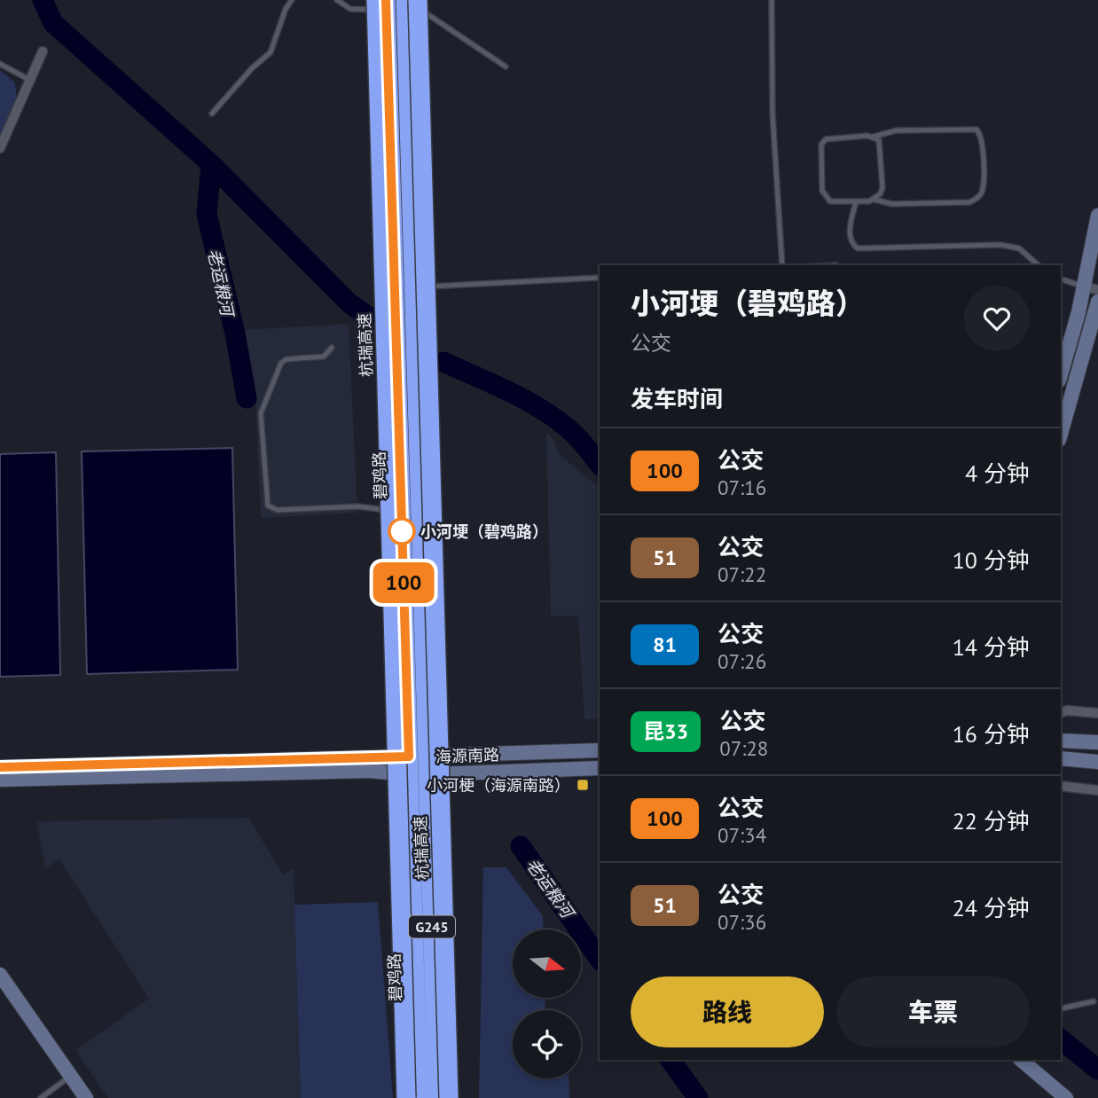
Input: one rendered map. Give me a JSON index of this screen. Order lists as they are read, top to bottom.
{
  "streets": {
    "highway": ["杭瑞高速", "碧鸡路", "G245"],
    "main road": ["海源南路"]
  },
  "crossings": [
    ["杭瑞高速", "碧鸡路"],
    ["碧鸡路", "海源南路"]
  ],
  "water": ["老运粮河"],
  "places": {
    "other": ["小河埂（碧鸡路）"],
    "transit": ["小河梗（海源南路）"]
  },
  "lines": ["bus line 100"],
  "north": "right",
  "page": {
    "on_map": "100",
    "heading": [
      ["小河埂（碧鸡路）", "公交"],
      "发车时间"
    ],
    "list": [
      {
        "mark": "100",
        "name": "公交",
        "note": "07:16",
        "value": "4 分钟"
      },
      {
        "mark": "51",
        "name": "公交",
        "note": "07:22",
        "value": "10 分钟"
      },
      {
        "mark": "81",
        "name": "公交",
        "note": "07:26",
        "value": "14 分钟"
      },
      {
        "mark": "昆33",
        "name": "公交",
        "note": "07:28",
        "value": "16 分钟"
      },
      {
        "mark": "100",
        "name": "公交",
        "note": "07:34",
        "value": "22 分钟"
      },
      {
        "mark": "51",
        "name": "公交",
        "note": "07:36",
        "value": "24 分钟"
      }
    ],
    "buttons": ["路线", "车票"]
  }
}
